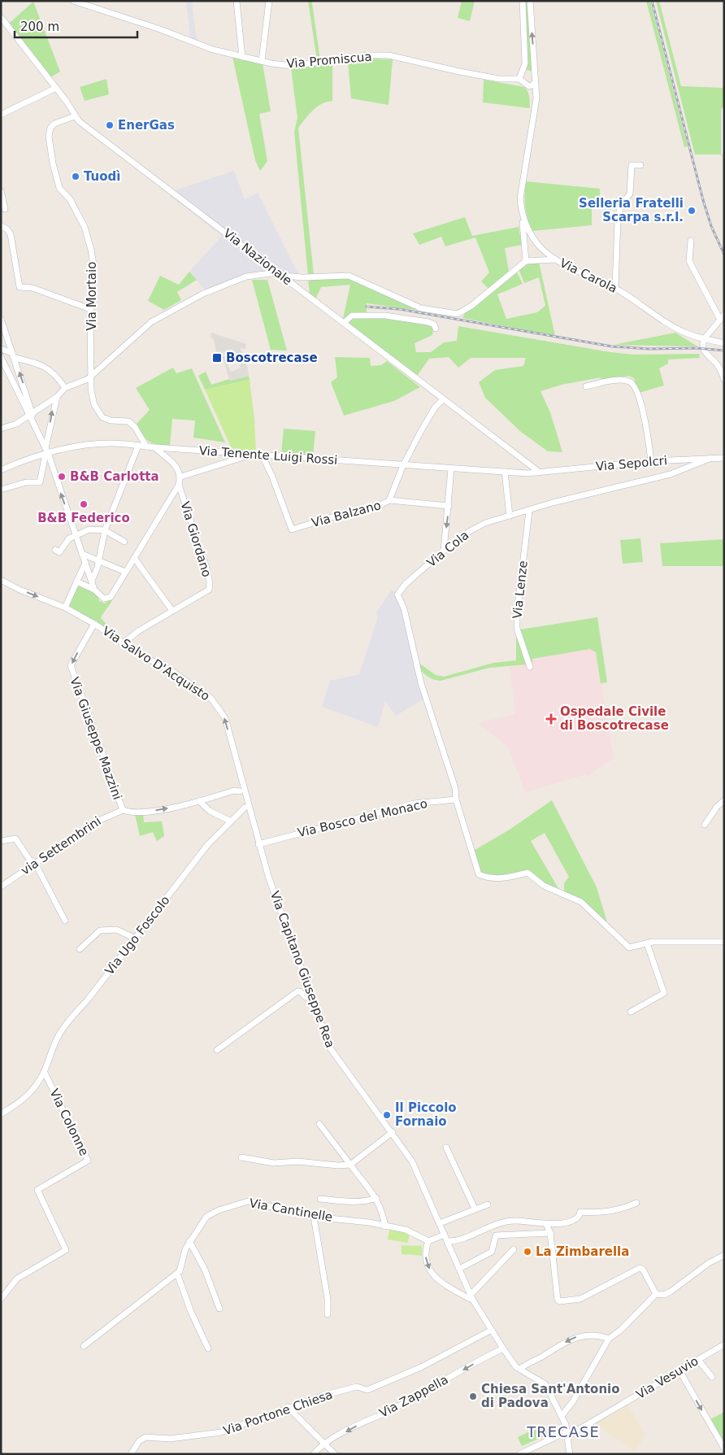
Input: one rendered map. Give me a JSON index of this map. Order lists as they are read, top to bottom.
{
  "streets": {
    "street": [
      "Via Promiscua",
      "Via Nazionale",
      "Via Carola",
      "Via Mortaio",
      "Via Tenente Luigi Rossi",
      "Via Sepolcri",
      "Via Balzano",
      "Via Giordano",
      "Via Cola",
      "Via Lenze",
      "Via Salvo D'Acquisto",
      "Via Giuseppe Mazzini",
      "Via Bosco del Monaco",
      "via Settembrini",
      "Via Ugo Foscolo",
      "Via Capitano Giuseppe Rea",
      "Via Colonne",
      "Via Cantinelle",
      "Via Vesuvio",
      "Via Zappella",
      "Via Portone Chiesa"
    ]
  },
  "crossings": [
    ["Via Nazionale", "Via Mortaio"],
    ["Via Nazionale", "Via Tenente Luigi Rossi"],
    ["Via Nazionale", "Via Sepolcri"],
    ["Via Nazionale", "Via Balzano"],
    ["Via Mortaio", "Via Tenente Luigi Rossi"],
    ["Via Tenente Luigi Rossi", "Via Sepolcri"],
    ["Via Tenente Luigi Rossi", "Via Balzano"],
    ["Via Sepolcri", "Via Cola"],
    ["Via Giordano", "Via Salvo D'Acquisto"],
    ["Via Cola", "Via Lenze"],
    ["Via Cola", "Via Bosco del Monaco"],
    ["Via Salvo D'Acquisto", "Via Giuseppe Mazzini"],
    ["Via Salvo D'Acquisto", "Via Bosco del Monaco"],
    ["Via Salvo D'Acquisto", "Via Capitano Giuseppe Rea"],
    ["Via Giuseppe Mazzini", "via Settembrini"],
    ["Via Bosco del Monaco", "Via Capitano Giuseppe Rea"],
    ["Via Ugo Foscolo", "Via Colonne"],
    ["Via Capitano Giuseppe Rea", "Via Vesuvio"],
    ["Via Capitano Giuseppe Rea", "Via Zappella"],
    ["Via Capitano Giuseppe Rea", "Via Portone Chiesa"]
  ],
  "one_way": ["Via Giuseppe Mazzini", "Via Zappella"],
  "districts": ["TRECASE"],
  "places": {
    "other": [
      "EnerGas",
      "Tuodì",
      "Selleria Fratelli Scarpa s.r.l.",
      "B&B Carlotta",
      "B&B Federico",
      "Il Piccolo Fornaio",
      "La Zimbarella",
      "Chiesa Sant'Antonio di Padova"
    ],
    "transit": ["Boscotrecase"],
    "health": ["Ospedale Civile di Boscotrecase"]
  },
  "scale_bar": "200 m"
}
